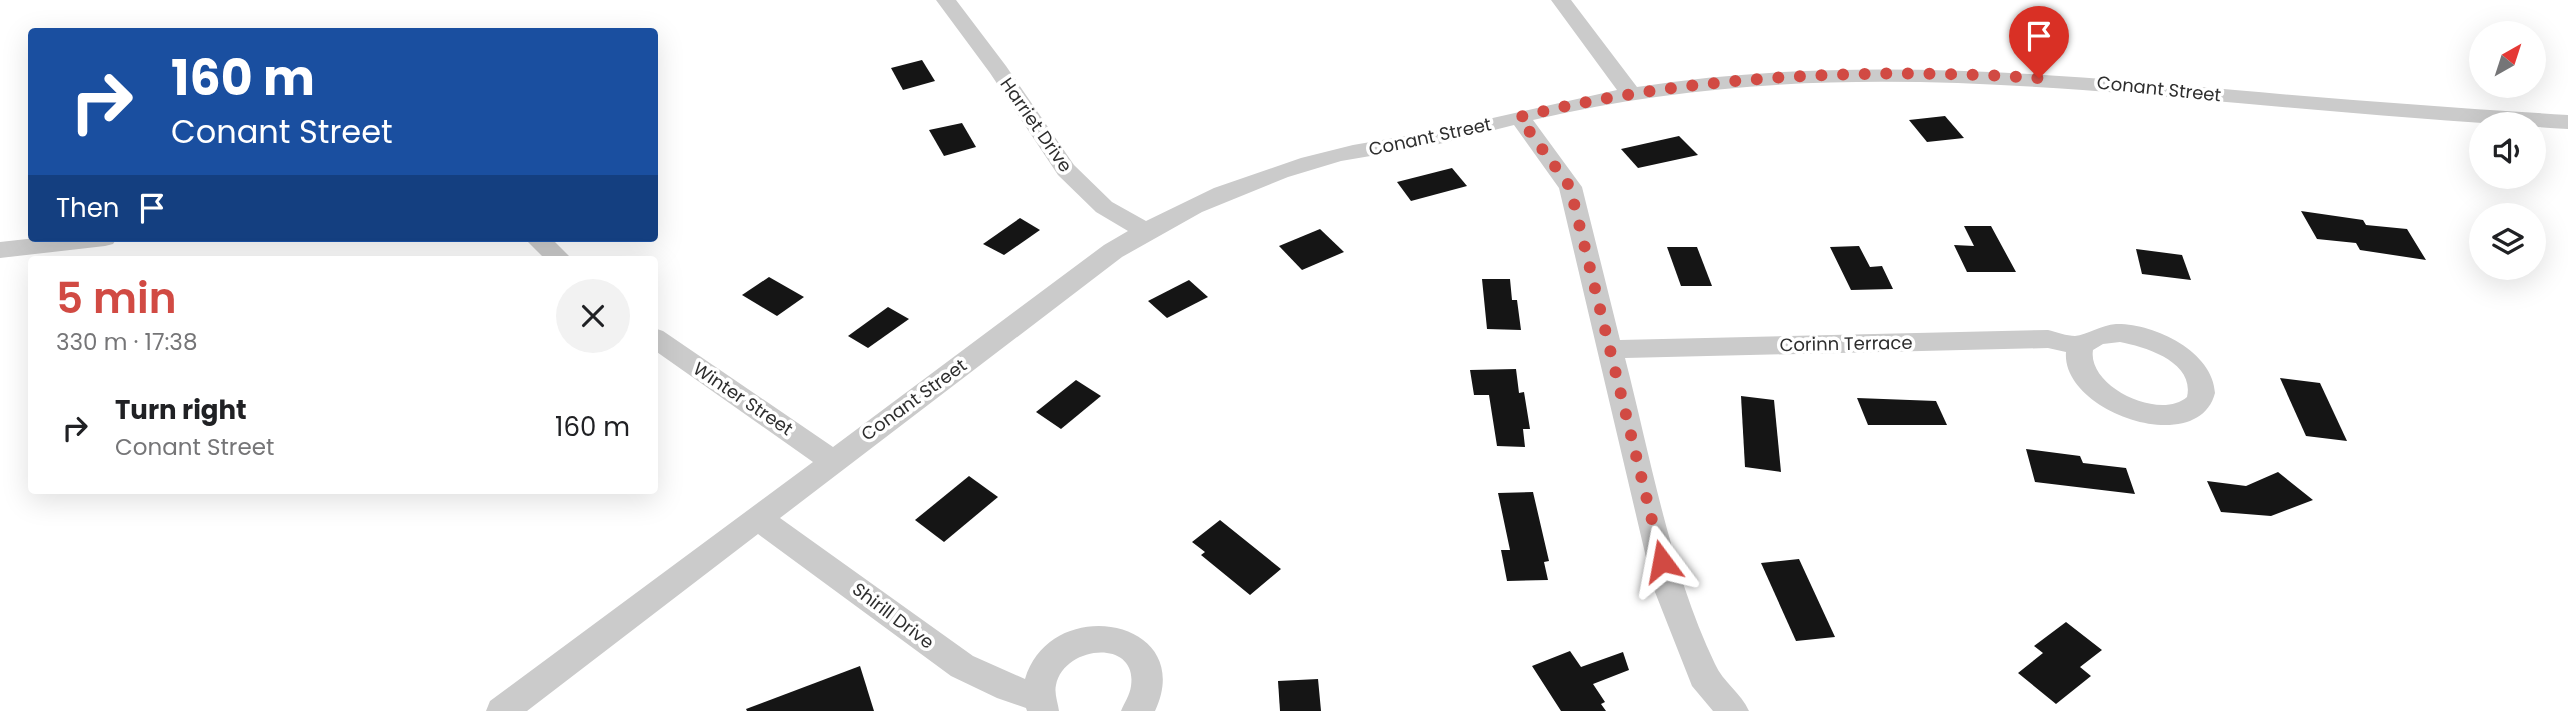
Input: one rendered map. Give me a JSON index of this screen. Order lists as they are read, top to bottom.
{
  "streets": {
    "street": [
      "Conant Street",
      "Harriet Drive",
      "Corinn Terrace",
      "Winter Street",
      "Shirill Drive"
    ]
  },
  "crossings": [
    ["Conant Street", "Harriet Drive"],
    ["Conant Street", "Winter Street"],
    ["Conant Street", "Shirill Drive"]
  ],
  "north": "top right",
  "page": {
    "turn": ["160 m", "Conant Street"],
    "then": "Then",
    "heading": ["5 min", "330 m · 17:38"],
    "list": [
      {
        "name": "Turn right",
        "note": "Conant Street",
        "value": "160 m"
      }
    ]
  }
}
